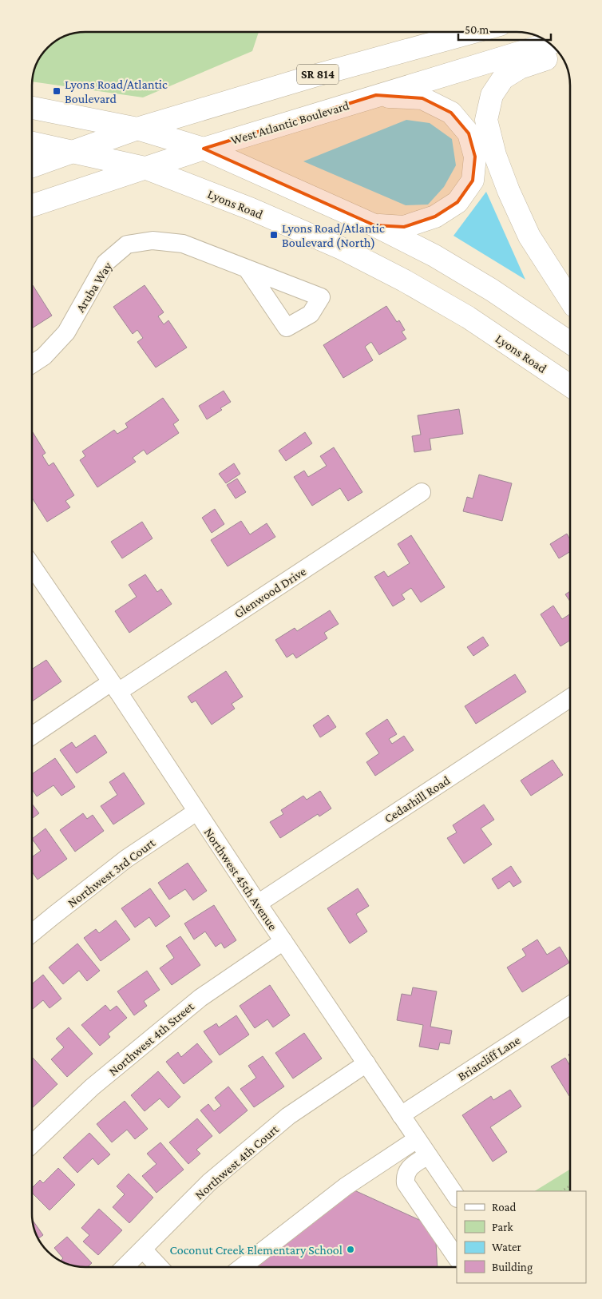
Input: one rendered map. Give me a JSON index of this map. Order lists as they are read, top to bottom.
{
  "streets": {
    "main road": ["SR 814", "West Atlantic Boulevard", "Lyons Road"],
    "street": [
      "Aruba Way",
      "Glenwood Drive",
      "Cedarhill Road",
      "Northwest 3rd Court",
      "Northwest 45th Avenue",
      "Northwest 4th Street",
      "Briarcliff Lane",
      "Northwest 4th Court"
    ]
  },
  "crossings": [
    ["SR 814", "Lyons Road"],
    ["West Atlantic Boulevard", "Lyons Road"],
    ["Glenwood Drive", "Northwest 45th Avenue"],
    ["Cedarhill Road", "Northwest 45th Avenue"],
    ["Northwest 3rd Court", "Northwest 45th Avenue"],
    ["Northwest 45th Avenue", "Northwest 4th Street"],
    ["Northwest 45th Avenue", "Briarcliff Lane"],
    ["Northwest 45th Avenue", "Northwest 4th Court"]
  ],
  "places": {
    "transit": ["Lyons Road/Atlantic Boulevard", "Lyons Road/Atlantic Boulevard (North)"],
    "other": ["Coconut Creek Elementary School"]
  },
  "legend": [
    "Road",
    "Park",
    "Water",
    "Building"
  ],
  "scale_bar": "50 m"
}
